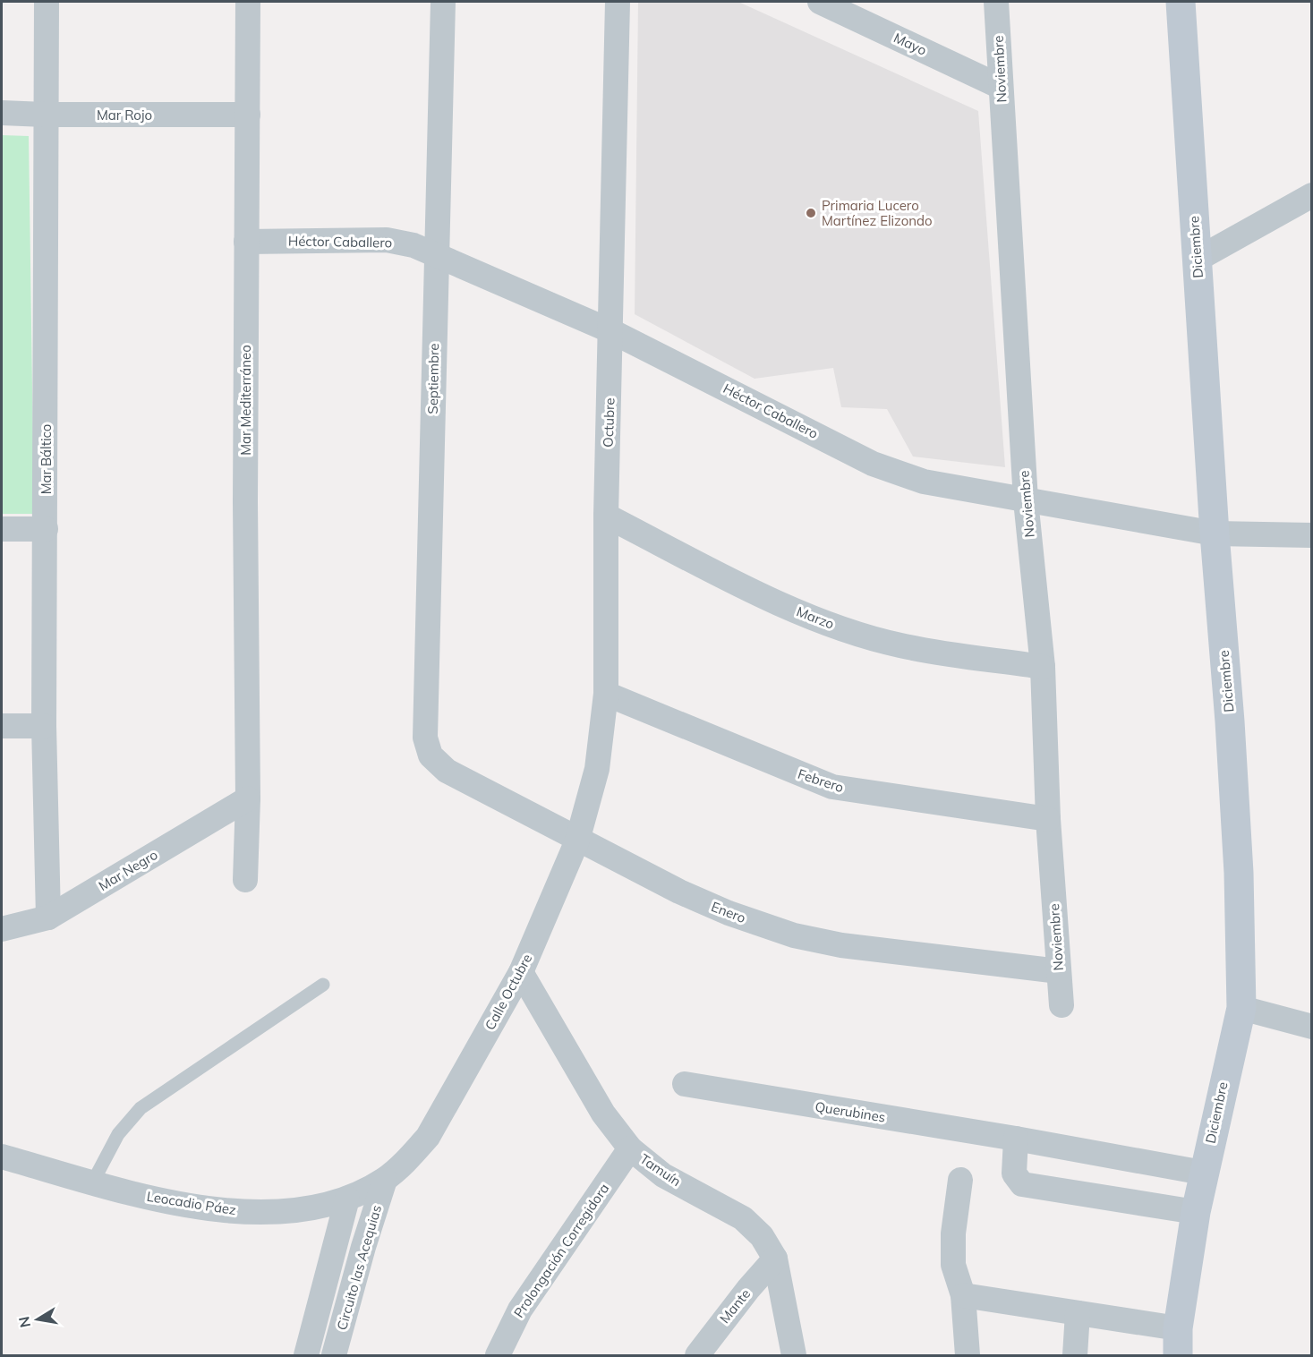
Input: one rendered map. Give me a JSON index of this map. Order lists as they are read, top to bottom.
{
  "streets": {
    "street": [
      "Mayo",
      "Noviembre",
      "Mar Rojo",
      "Héctor Caballero",
      "Diciembre",
      "Septiembre",
      "Mar Mediterráneo",
      "Octubre",
      "Mar Báltico",
      "Marzo",
      "Febrero",
      "Mar Negro",
      "Enero",
      "Calle Octubre",
      "Querubines",
      "Tamuín",
      "Leocadio Páez",
      "Prolongación Corregidora",
      "Circuito las Acequias",
      "Mante"
    ]
  },
  "crossings": [
    ["Mayo", "Noviembre"],
    ["Noviembre", "Héctor Caballero"],
    ["Noviembre", "Marzo"],
    ["Noviembre", "Febrero"],
    ["Noviembre", "Enero"],
    ["Mar Rojo", "Mar Mediterráneo"],
    ["Mar Rojo", "Mar Báltico"],
    ["Héctor Caballero", "Diciembre"],
    ["Héctor Caballero", "Septiembre"],
    ["Héctor Caballero", "Mar Mediterráneo"],
    ["Héctor Caballero", "Octubre"],
    ["Diciembre", "Querubines"],
    ["Septiembre", "Enero"],
    ["Mar Mediterráneo", "Mar Negro"],
    ["Octubre", "Marzo"],
    ["Octubre", "Febrero"],
    ["Octubre", "Enero"],
    ["Octubre", "Calle Octubre"],
    ["Mar Báltico", "Mar Negro"],
    ["Enero", "Calle Octubre"],
    ["Calle Octubre", "Tamuín"],
    ["Calle Octubre", "Leocadio Páez"],
    ["Tamuín", "Prolongación Corregidora"],
    ["Tamuín", "Mante"],
    ["Leocadio Páez", "Circuito las Acequias"]
  ],
  "places": ["Primaria Lucero Martínez Elizondo"],
  "north": "left"
}
